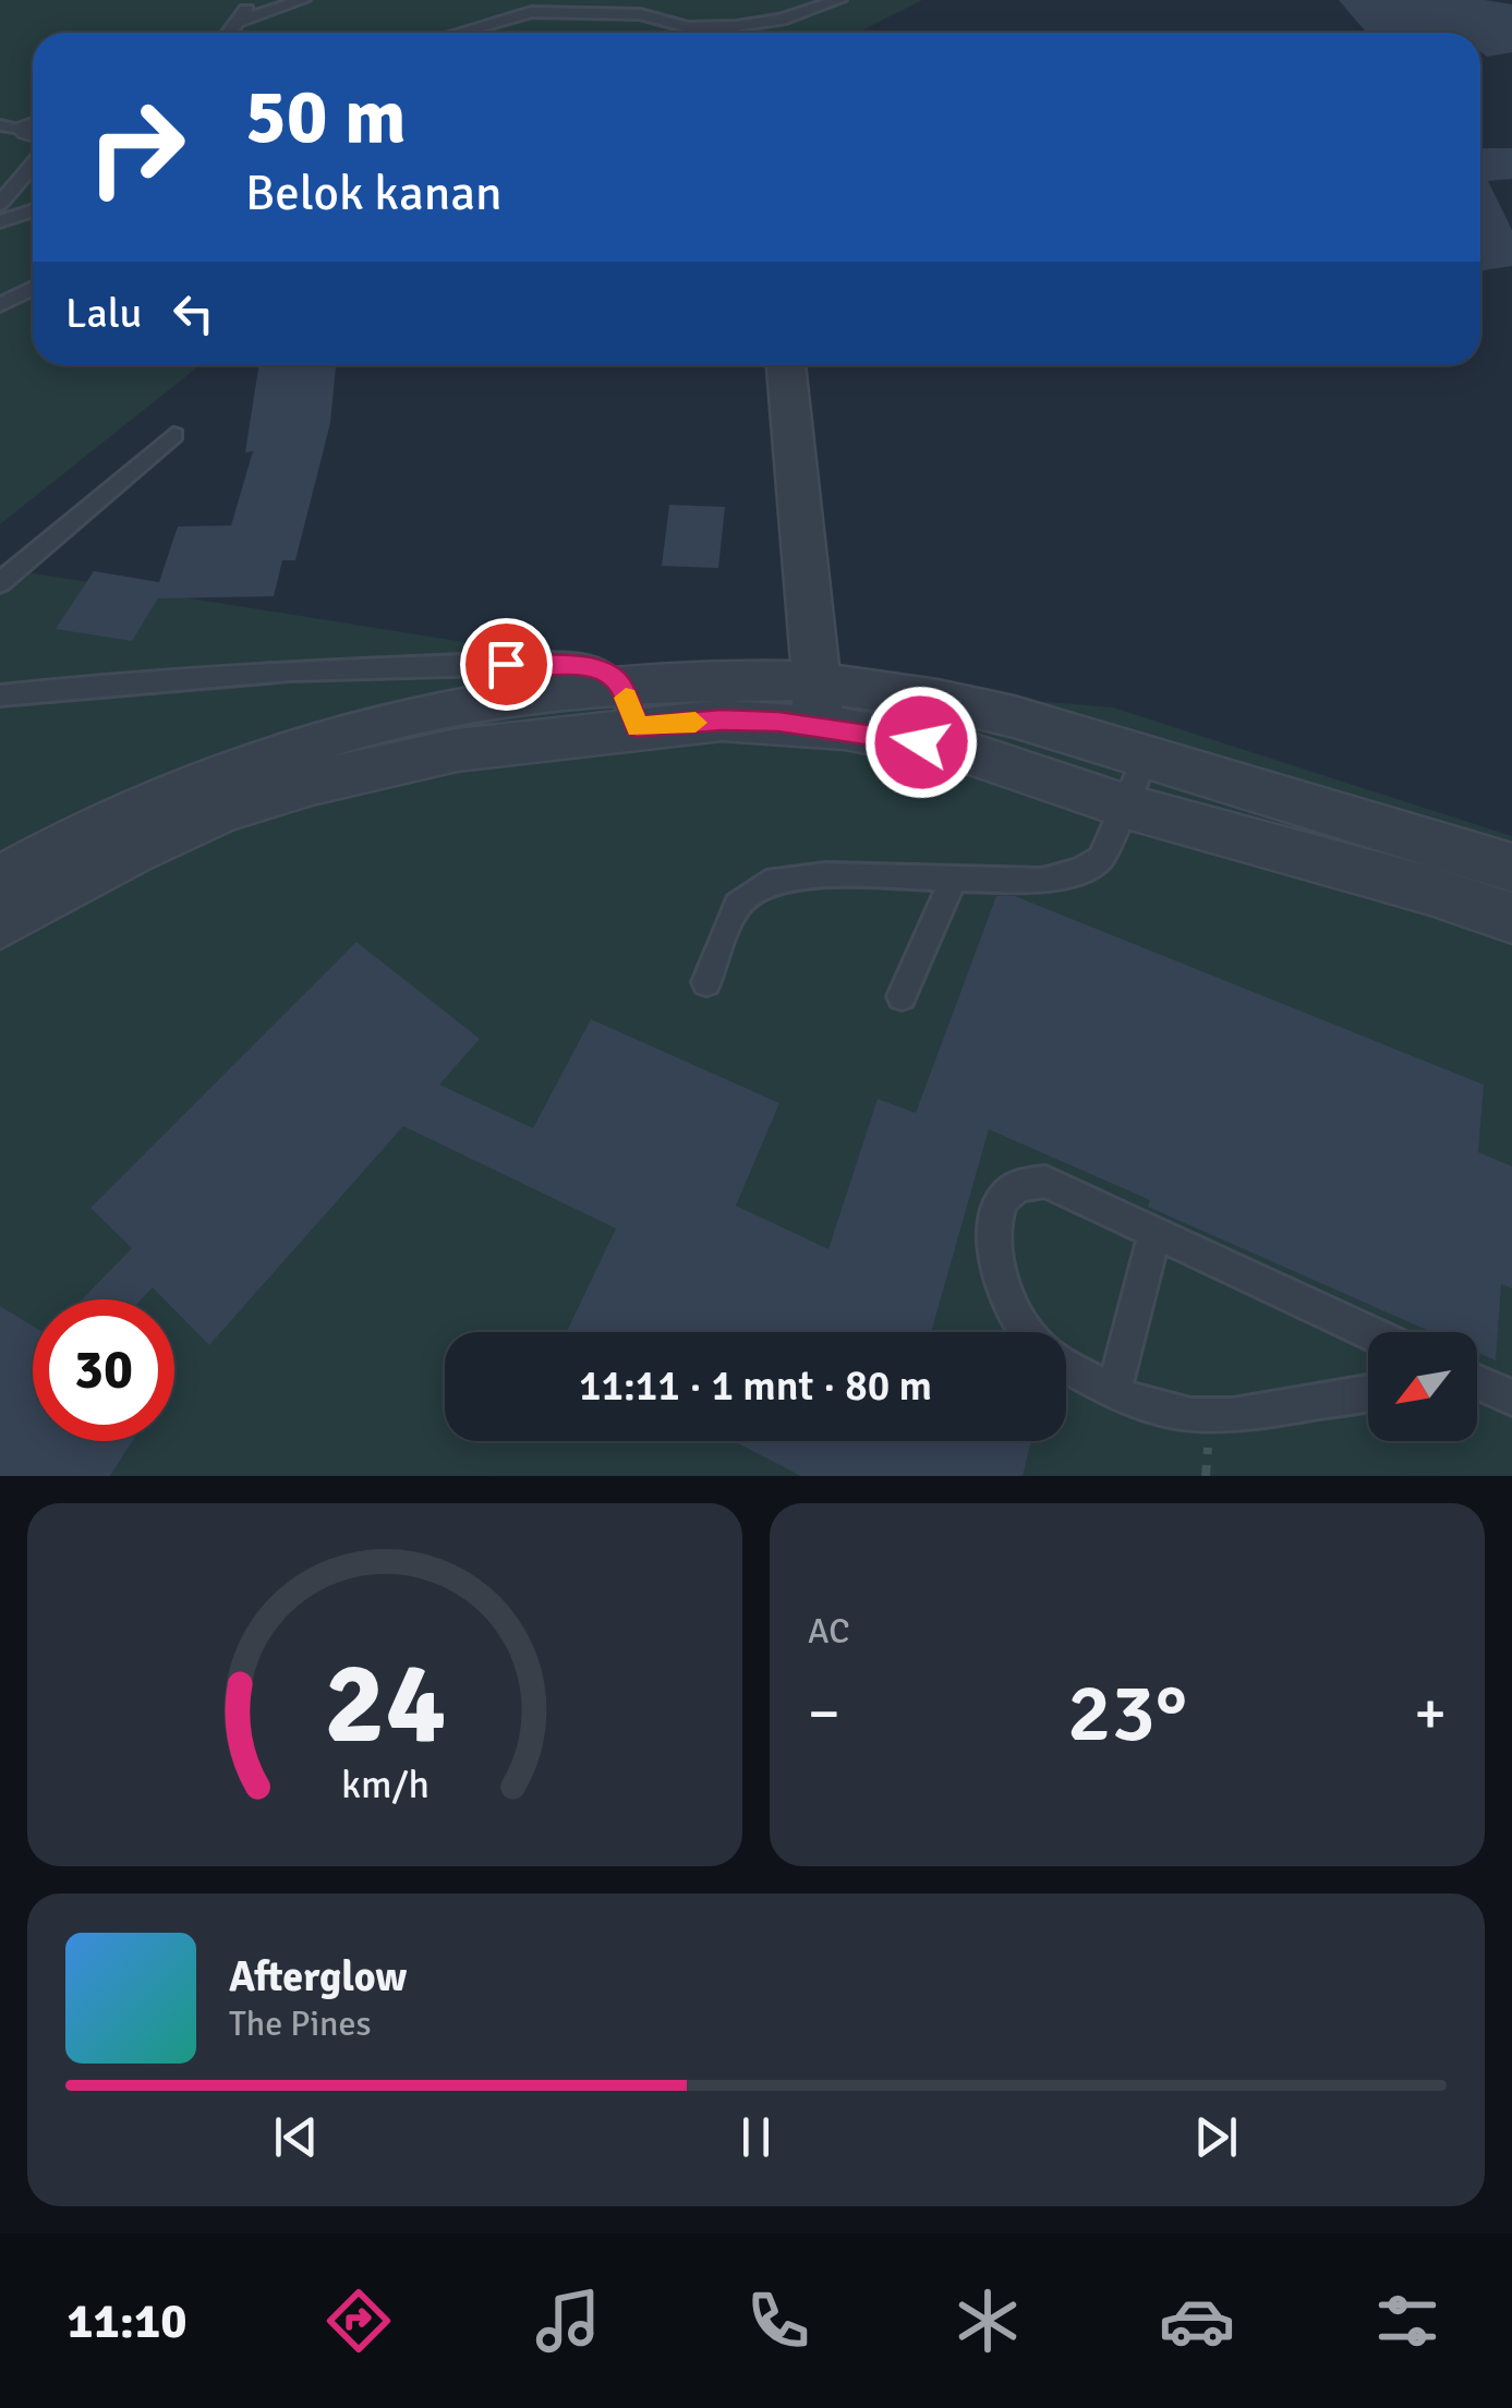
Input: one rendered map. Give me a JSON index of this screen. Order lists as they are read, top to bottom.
{
  "north": "bottom left",
  "page": {
    "turn": ["50 m", "Belok kanan"],
    "then": "Lalu",
    "limit": "30",
    "trip": "11:11 · 1 mnt · 80 m",
    "tile": "AC",
    "heat": ["−", "23°", "+"],
    "song": ["Afterglow", "The Pines"],
    "tabs": "11:10",
    "gauge": ["24", "km/h"]
  }
}
